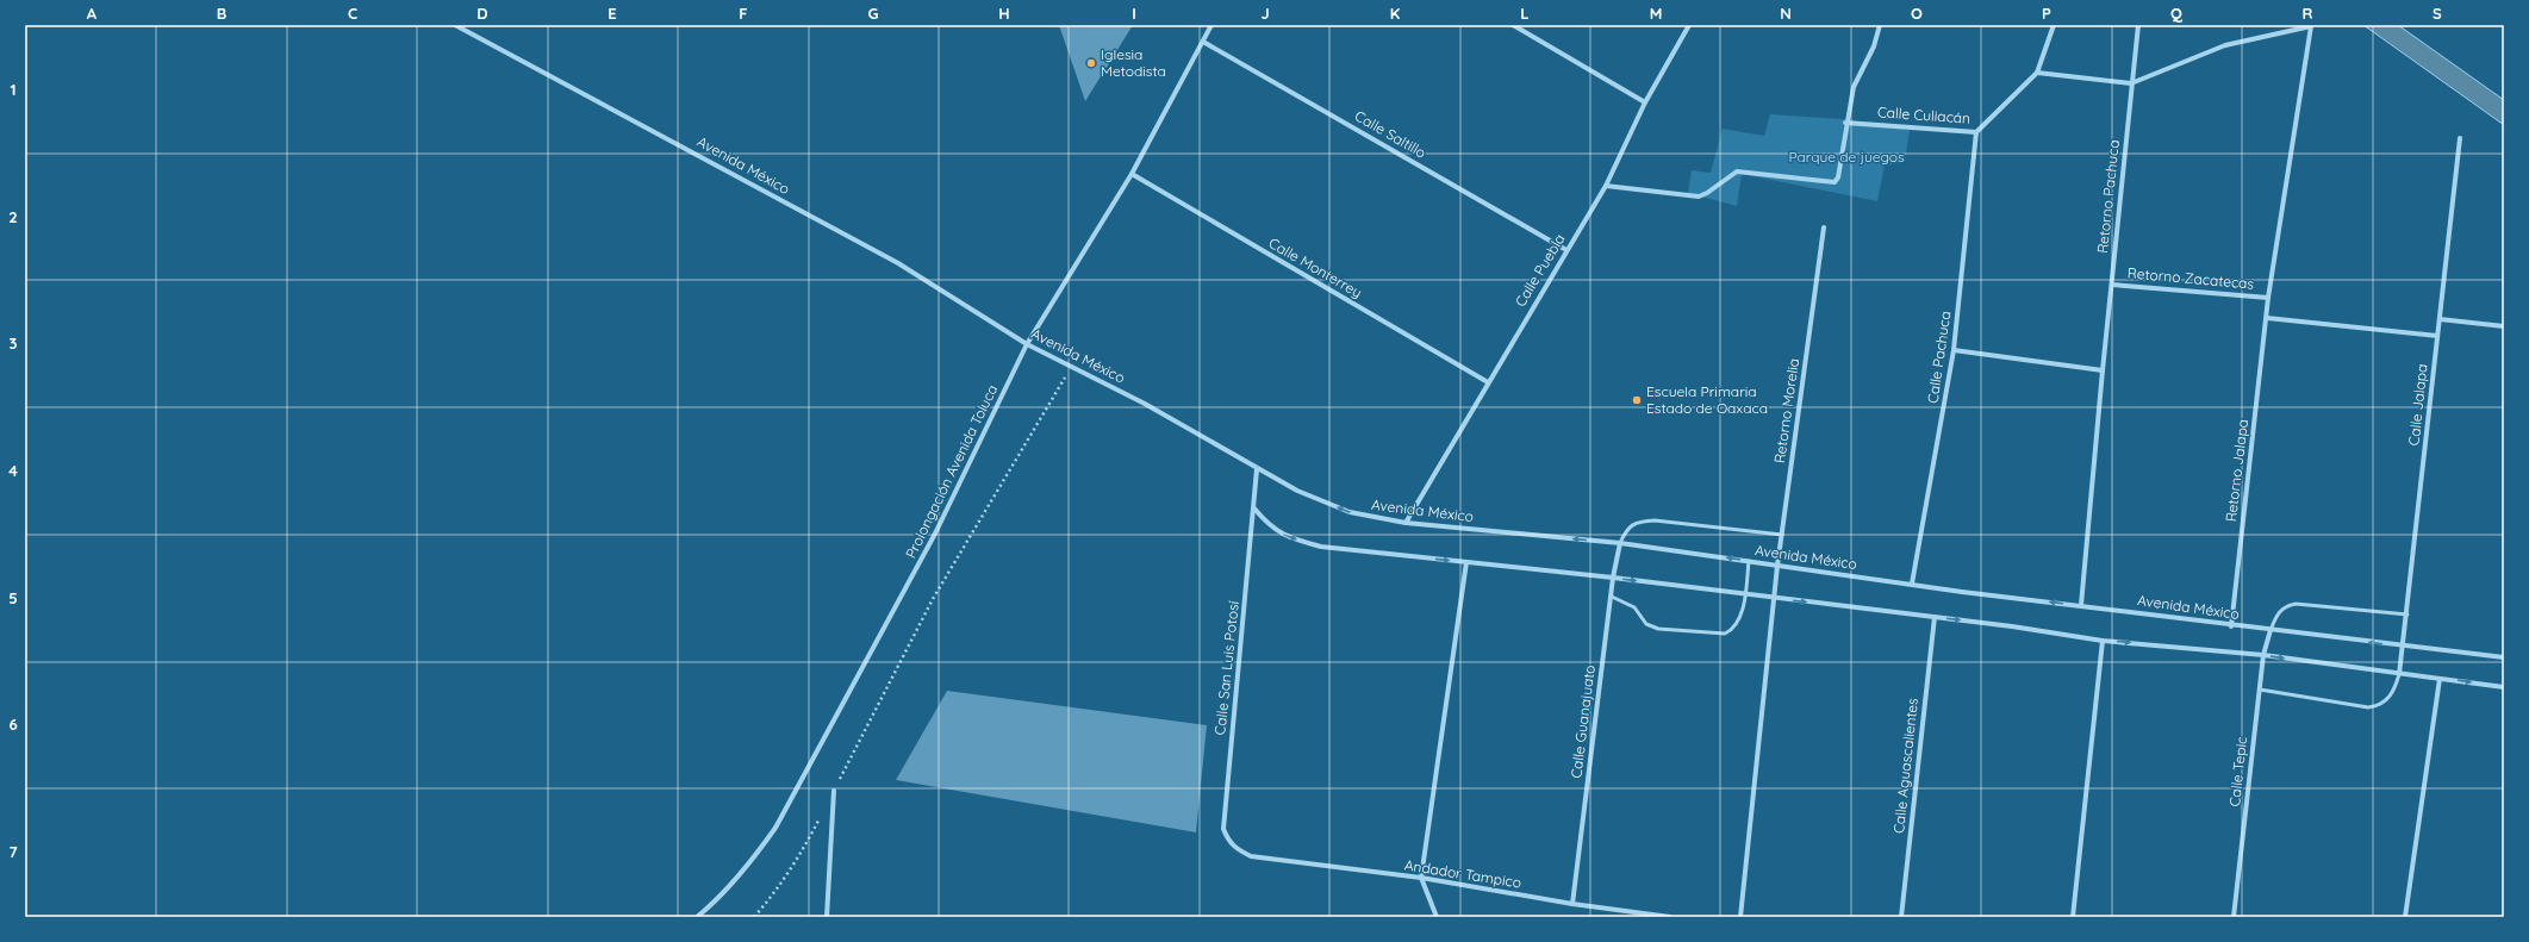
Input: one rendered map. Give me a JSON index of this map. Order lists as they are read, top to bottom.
{
  "streets": {
    "street": [
      "Calle Culiacán",
      "Calle Saltillo",
      "Avenida México",
      "Retorno Pachuca",
      "Calle Monterrey",
      "Calle Puebla",
      "Retorno Zacatecas",
      "Calle Pachuca",
      "Calle Jalapa",
      "Retorno Morelia",
      "Retorno Jalapa",
      "Prolongación Avenida Toluca",
      "Calle San Luis Potosí",
      "Calle Guanajuato",
      "Calle Aguascalientes",
      "Calle Tepic",
      "Andador Tampico"
    ]
  },
  "crossings": [
    ["Calle Culiacán", "Calle Pachuca"],
    ["Calle Saltillo", "Calle Puebla"],
    ["Calle Saltillo", "Prolongación Avenida Toluca"],
    ["Avenida México", "Retorno Pachuca"],
    ["Avenida México", "Calle Puebla"],
    ["Avenida México", "Calle Pachuca"],
    ["Avenida México", "Calle Jalapa"],
    ["Avenida México", "Retorno Morelia"],
    ["Avenida México", "Retorno Jalapa"],
    ["Avenida México", "Prolongación Avenida Toluca"],
    ["Avenida México", "Calle San Luis Potosí"],
    ["Avenida México", "Calle Guanajuato"],
    ["Avenida México", "Calle Tepic"],
    ["Retorno Pachuca", "Retorno Zacatecas"],
    ["Retorno Pachuca", "Retorno Jalapa"],
    ["Calle Monterrey", "Calle Puebla"],
    ["Calle Monterrey", "Prolongación Avenida Toluca"],
    ["Retorno Zacatecas", "Retorno Jalapa"],
    ["Calle San Luis Potosí", "Andador Tampico"],
    ["Calle Guanajuato", "Andador Tampico"]
  ],
  "parks": ["Parque de juegos"],
  "places": ["Iglesia Metodista", "Escuela Primaria Estado de Oaxaca"],
  "grid": {
    "columns": [
      "A",
      "B",
      "C",
      "D",
      "E",
      "F",
      "G",
      "H",
      "I",
      "J",
      "K",
      "L",
      "M",
      "N",
      "O",
      "P",
      "Q",
      "R",
      "S"
    ],
    "rows": [
      "1",
      "2",
      "3",
      "4",
      "5",
      "6",
      "7"
    ]
  }
}
